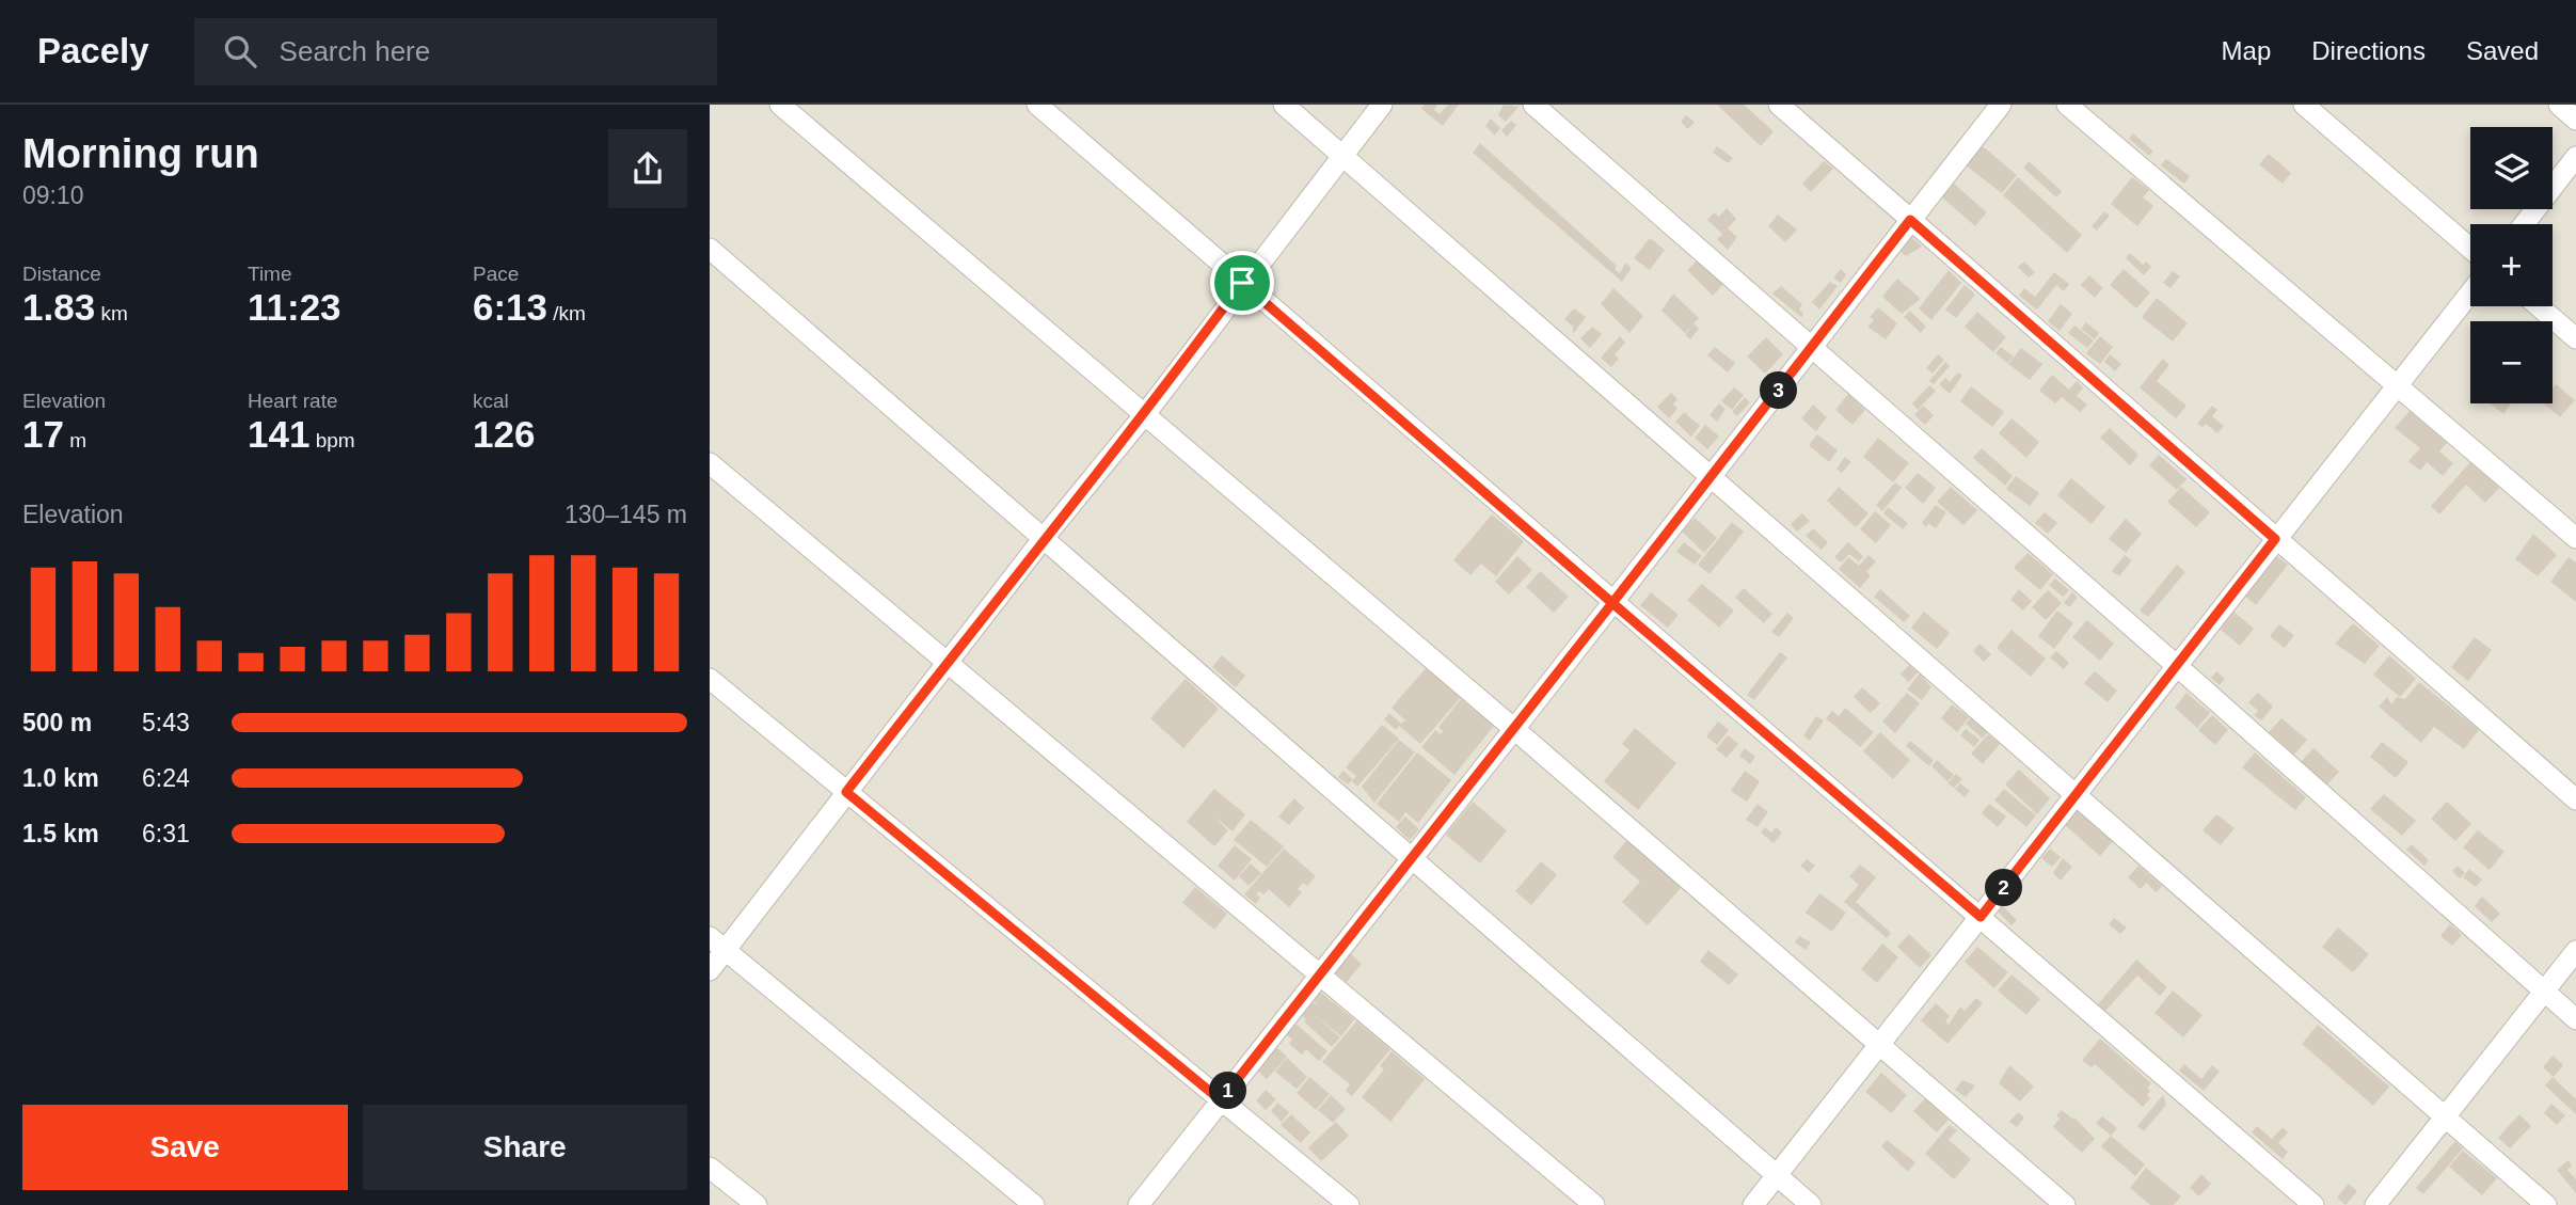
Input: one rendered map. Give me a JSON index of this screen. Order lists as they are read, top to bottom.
{
  "page": {
    "header": "Pacely",
    "search": "Search here",
    "nav": ["Map", "Directions", "Saved"],
    "heading": ["Morning run", "09:10"],
    "map_buttons": ["+", "−"],
    "stats": [
      ["Distance", "1.83 km"],
      ["Time", "11:23"],
      ["Pace", "6:13 /km"],
      ["Elevation", "17 m"],
      ["Heart rate", "141 bpm"],
      ["kcal", "126"]
    ],
    "pins": ["3", "2", "1"],
    "chart": ["Elevation", "130–145 m"],
    "list": [
      {
        "name": "500 m",
        "note": "5:43"
      },
      {
        "name": "1.0 km",
        "note": "6:24"
      },
      {
        "name": "1.5 km",
        "note": "6:31"
      }
    ],
    "buttons": ["Save", "Share"]
  }
}
